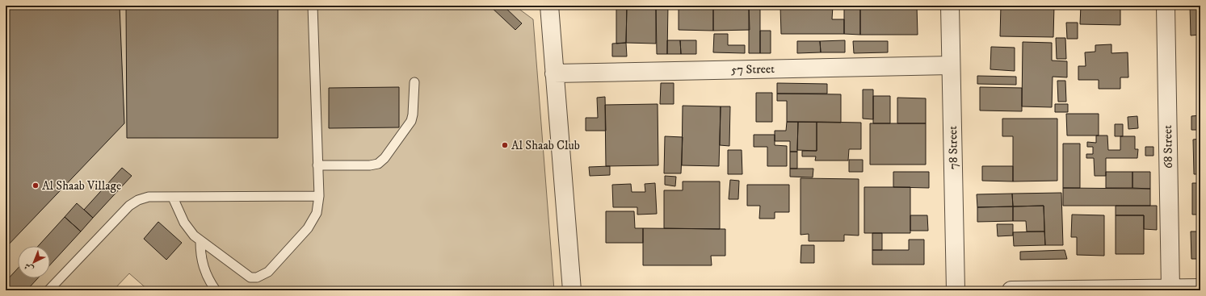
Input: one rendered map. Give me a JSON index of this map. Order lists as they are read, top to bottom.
{
  "streets": {
    "street": ["57 Street", "68 Street", "78 Street"]
  },
  "crossings": [
    ["57 Street", "78 Street"]
  ],
  "places": ["Al Shaab Club", "Al Shaab Village"],
  "north": "bottom left"
}
